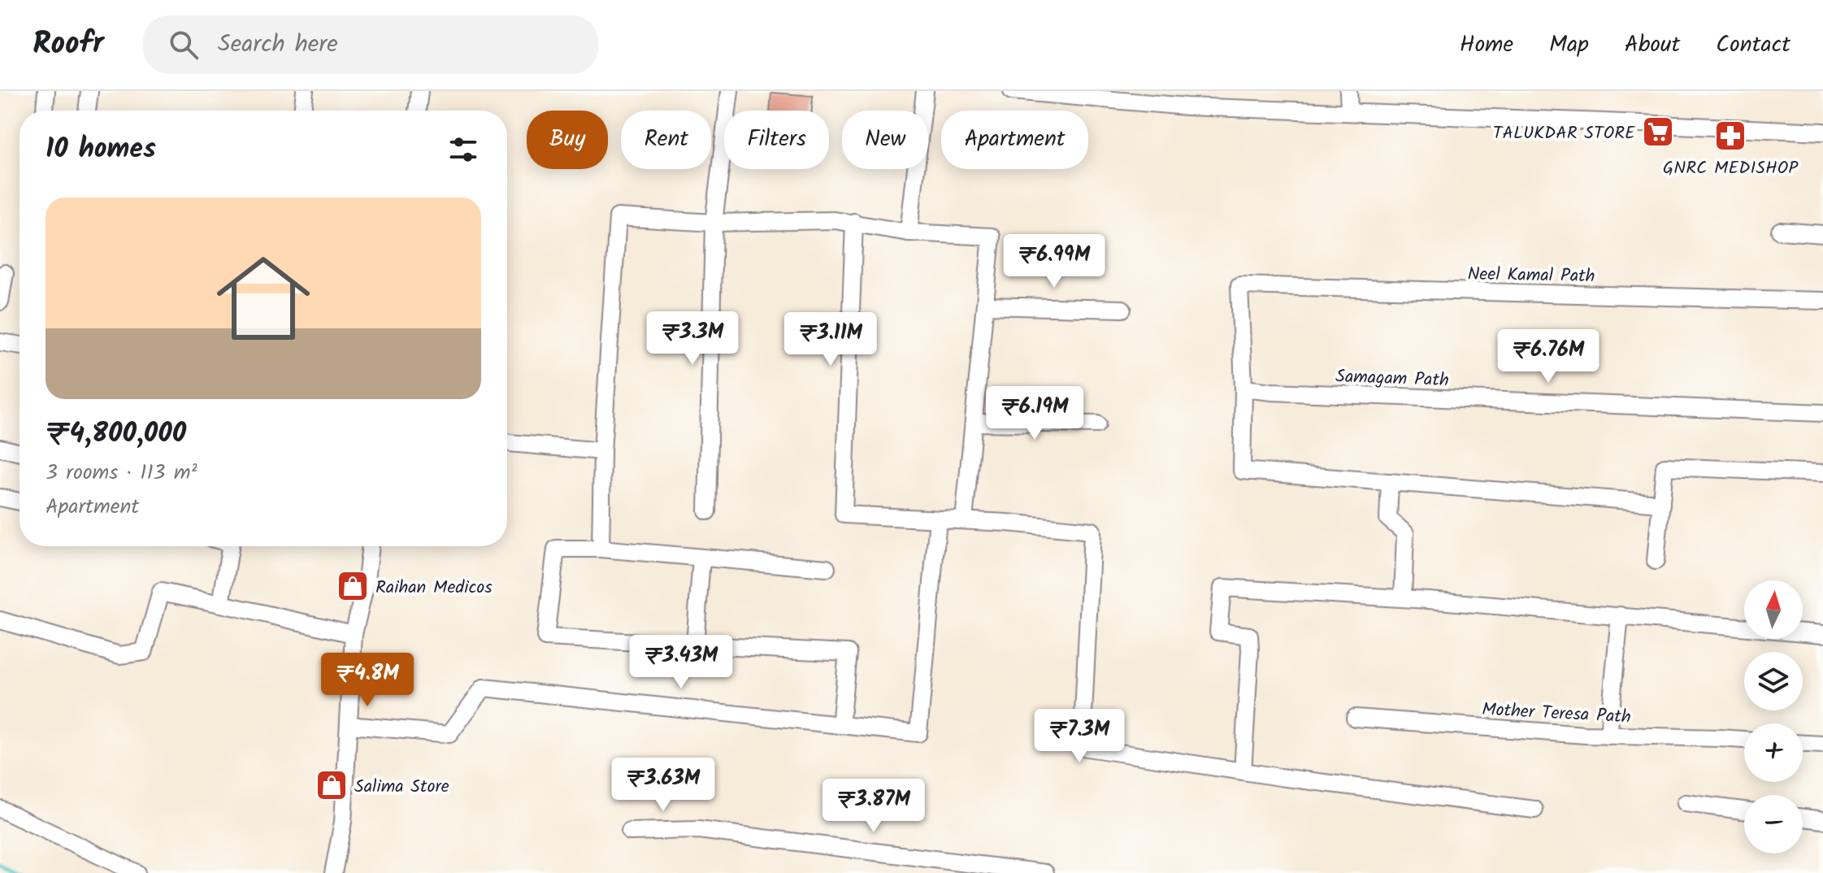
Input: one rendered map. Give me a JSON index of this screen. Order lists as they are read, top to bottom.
{
  "streets": {
    "street": ["Neel Kamal Path", "Samagam Path", "Mother Teresa Path"]
  },
  "crossings": [
    ["Neel Kamal Path", "Samagam Path"]
  ],
  "places": {
    "supermarket": ["TALUKDAR STORE"],
    "pharmacy": ["GNRC MEDISHOP"],
    "shop": ["Raihan Medicos", "Salima Store"]
  },
  "north": "top",
  "page": {
    "header": "Roofr",
    "search": "Search here",
    "nav": [
      "Home",
      "Map",
      "About",
      "Contact"
    ],
    "chip": [
      "Buy",
      "Rent",
      "Filters",
      "New",
      "Apartment"
    ],
    "heading": "10 homes",
    "list": [
      {
        "name": "₹4,800,000",
        "note": "3 rooms · 113 m² · Apartment"
      }
    ],
    "price": [
      "₹6.99M",
      "₹3.3M",
      "₹3.11M",
      "₹6.76M",
      "₹6.19M",
      "₹3.43M",
      "₹4.8M",
      "₹7.3M",
      "₹3.63M",
      "₹3.87M"
    ],
    "map_buttons": ["+", "−"]
  }
}
